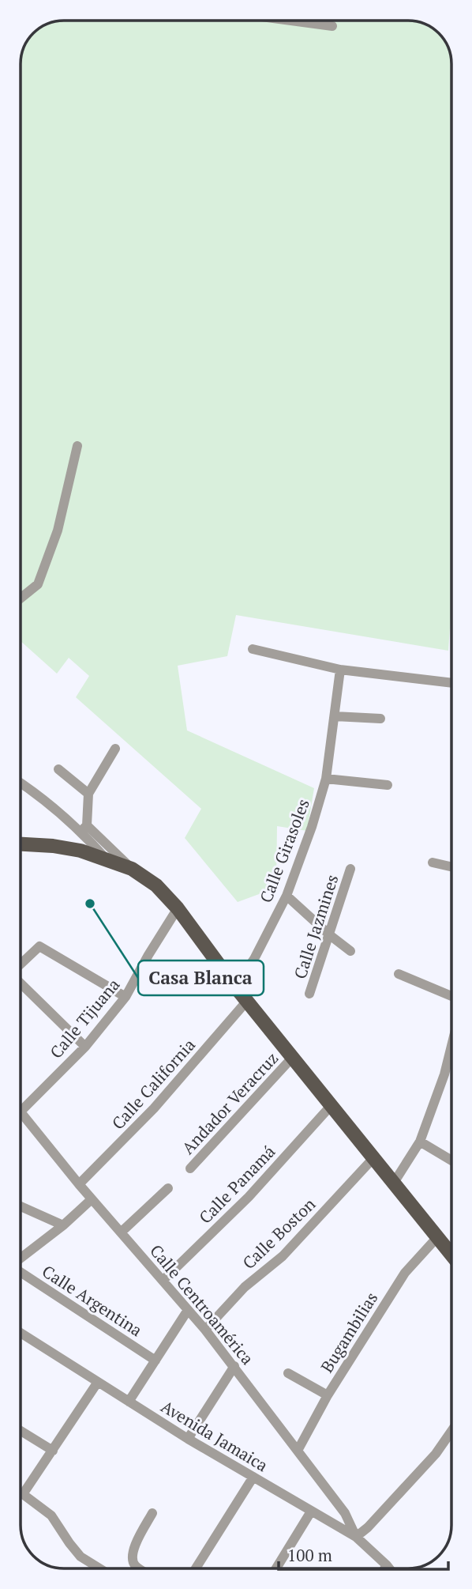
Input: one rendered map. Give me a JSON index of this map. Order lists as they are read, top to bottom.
{
  "streets": {
    "street": [
      "Calle Girasoles",
      "Calle Jazmines",
      "Calle Tijuana",
      "Calle California",
      "Andador Veracruz",
      "Calle Panamá",
      "Calle Boston",
      "Calle Argentina",
      "Calle Centroamérica",
      "Bugambilias",
      "Avenida Jamaica"
    ]
  },
  "crossings": [
    ["Calle Tijuana", "Calle Centroamérica"],
    ["Calle California", "Calle Centroamérica"],
    ["Calle Panamá", "Calle Centroamérica"],
    ["Calle Boston", "Calle Centroamérica"],
    ["Calle Centroamérica", "Bugambilias"],
    ["Calle Centroamérica", "Avenida Jamaica"]
  ],
  "places": ["Casa Blanca"],
  "scale_bar": "100 m"
}
